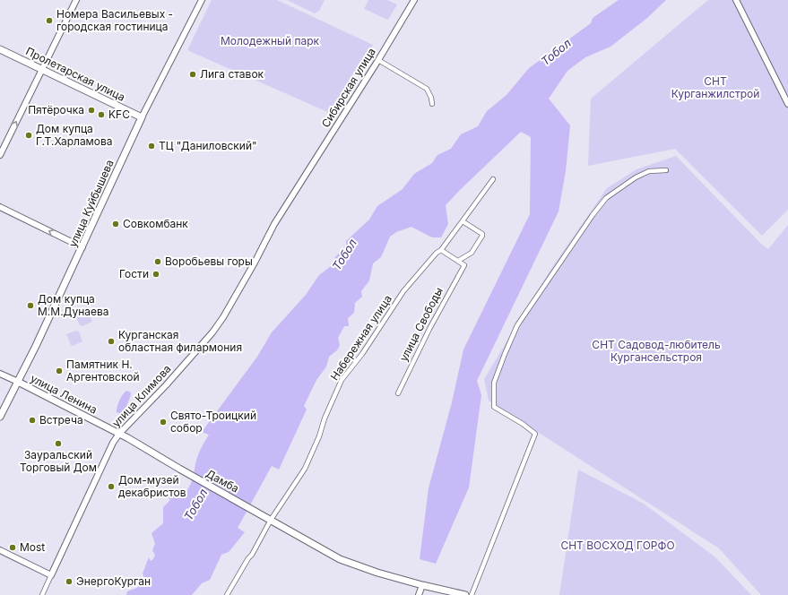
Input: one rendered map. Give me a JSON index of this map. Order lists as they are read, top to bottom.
{
  "streets": {
    "main road": [
      "Пролетарская улица",
      "улица Куйбышева",
      "улица Ленина",
      "Дамба"
    ],
    "street": [
      "Сибирская улица",
      "улица Свободы",
      "Набережная улица",
      "улица Климова"
    ]
  },
  "crossings": [
    ["Пролетарская улица", "улица Куйбышева"],
    ["Сибирская улица", "улица Климова"],
    ["улица Куйбышева", "улица Ленина"],
    ["Набережная улица", "Дамба"],
    ["улица Ленина", "улица Климова"],
    ["улица Ленина", "Дамба"]
  ],
  "water": ["Тобол"],
  "parks": [
    "Молодежный парк",
    "СНТ Курганжилстрой",
    "СНТ Садовод-любитель Кургансельстроя",
    "СНТ ВОСХОД ГОРФО"
  ],
  "places": [
    "Номера Васильевых - городская гостиница",
    "Лига ставок",
    "Пятёрочка",
    "KFC",
    "Дом купца Г.Т.Харламова",
    "ТЦ \"Даниловский\"",
    "Совкомбанк",
    "Воробьевы горы",
    "Гости",
    "Дом купца М.М.Дунаева",
    "Курганская областная филармония",
    "Памятник Н. Аргентовской",
    "Встреча",
    "Свято-Троицкий собор",
    "Зауральский Торговый Дом",
    "Дом-музей декабристов",
    "Most",
    "ЭнергоКурган"
  ]
}
